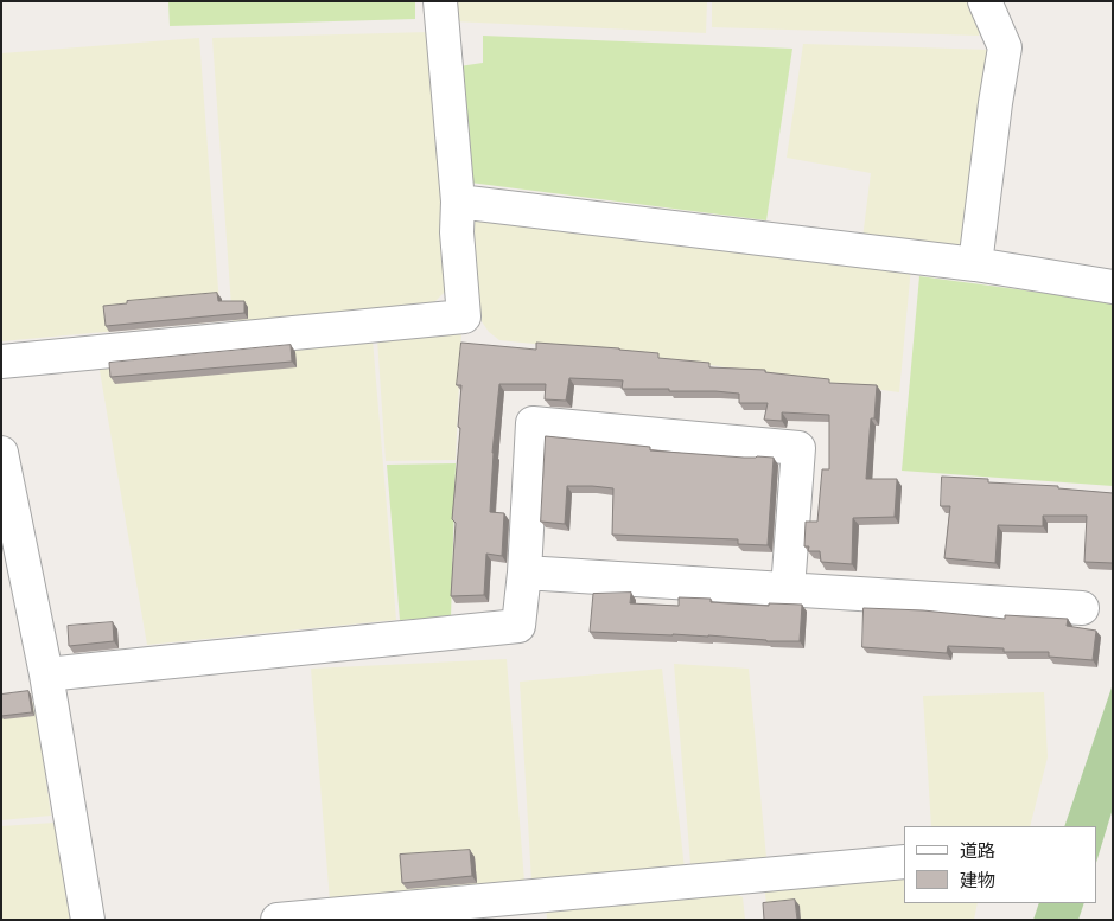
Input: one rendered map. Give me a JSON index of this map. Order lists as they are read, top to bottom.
{
  "legend": ["道路", "建物"]
}
